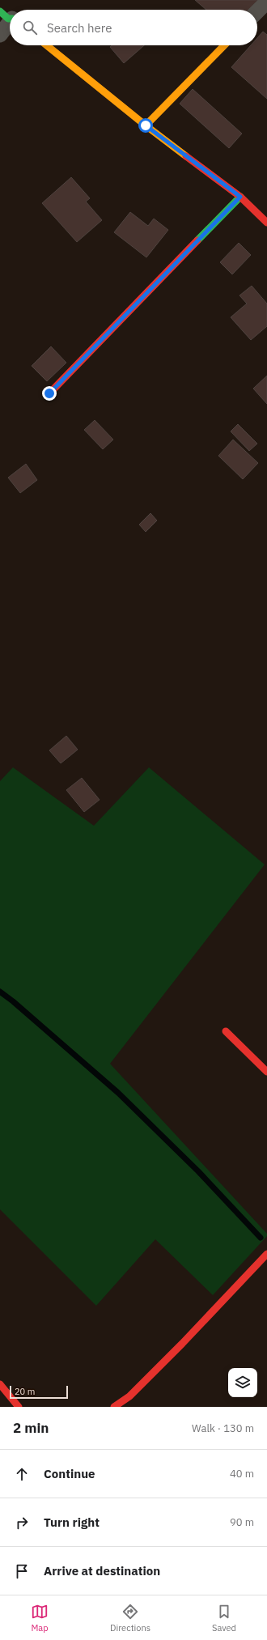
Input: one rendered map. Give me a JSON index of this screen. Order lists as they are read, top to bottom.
{
  "scale_bar": "20 m",
  "page": {
    "search": "Search here",
    "scale": "20 m",
    "heading": ["2 min", "Walk · 130 m"],
    "list": [
      ["Continue", "40 m"],
      ["Turn right", "90 m"],
      "Arrive at destination"
    ],
    "nav": ["Map", "Directions", "Saved"]
  }
}
